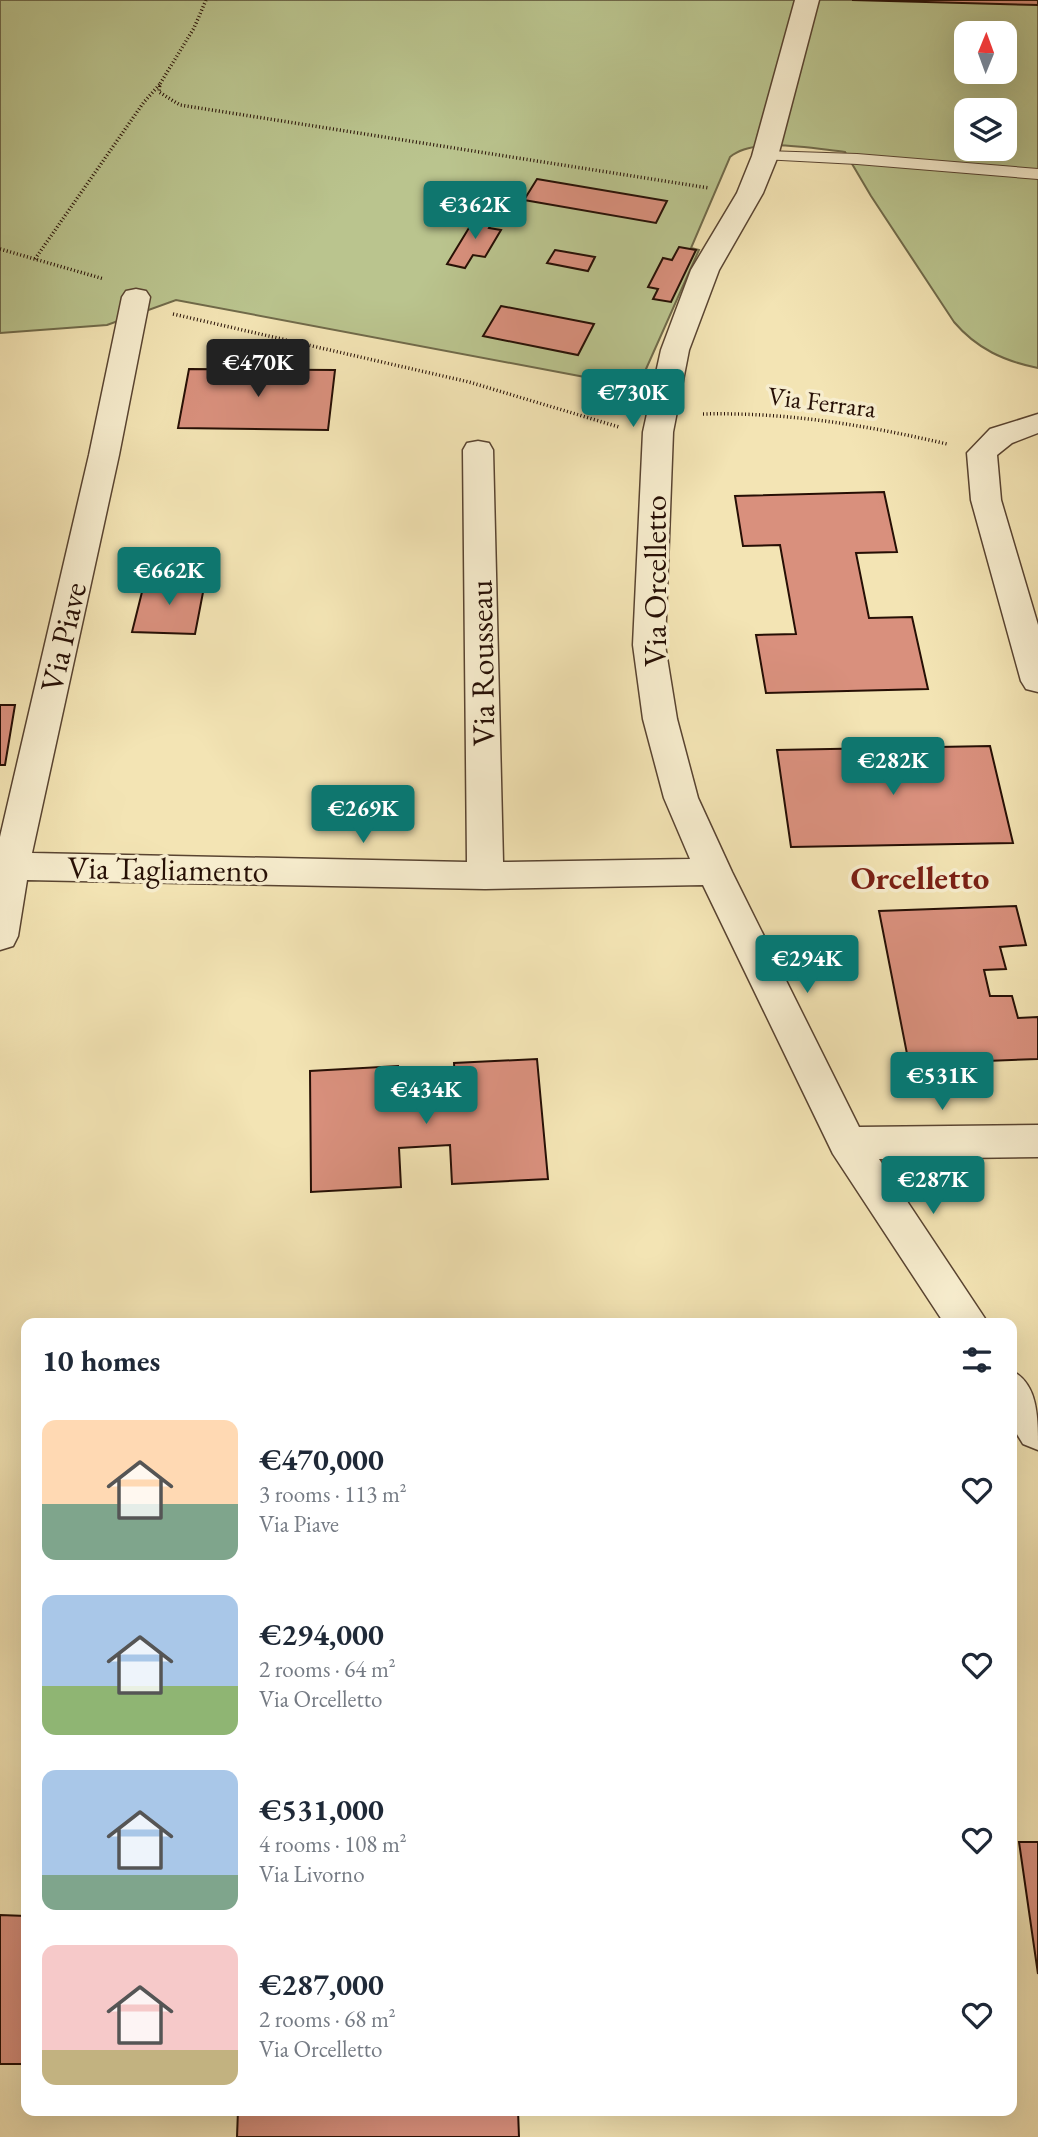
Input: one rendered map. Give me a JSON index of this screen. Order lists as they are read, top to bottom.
{
  "streets": {
    "street": [
      "Via Orcelletto",
      "Via Piave",
      "Via Rousseau",
      "Via Tagliamento"
    ],
    "path": ["Via Ferrara"]
  },
  "crossings": [
    ["Via Ferrara", "Via Orcelletto"],
    ["Via Orcelletto", "Via Tagliamento"],
    ["Via Piave", "Via Tagliamento"],
    ["Via Rousseau", "Via Tagliamento"]
  ],
  "districts": ["Orcelletto"],
  "north": "top",
  "page": {
    "price": [
      "€362K",
      "€470K",
      "€730K",
      "€662K",
      "€282K",
      "€269K",
      "€294K",
      "€531K",
      "€434K",
      "€287K"
    ],
    "heading": "10 homes",
    "list": [
      {
        "name": "€470,000",
        "note": "3 rooms · 113 m² · Via Piave"
      },
      {
        "name": "€294,000",
        "note": "2 rooms · 64 m² · Via Orcelletto"
      },
      {
        "name": "€531,000",
        "note": "4 rooms · 108 m² · Via Livorno"
      },
      {
        "name": "€287,000",
        "note": "2 rooms · 68 m² · Via Orcelletto"
      }
    ]
  }
}
